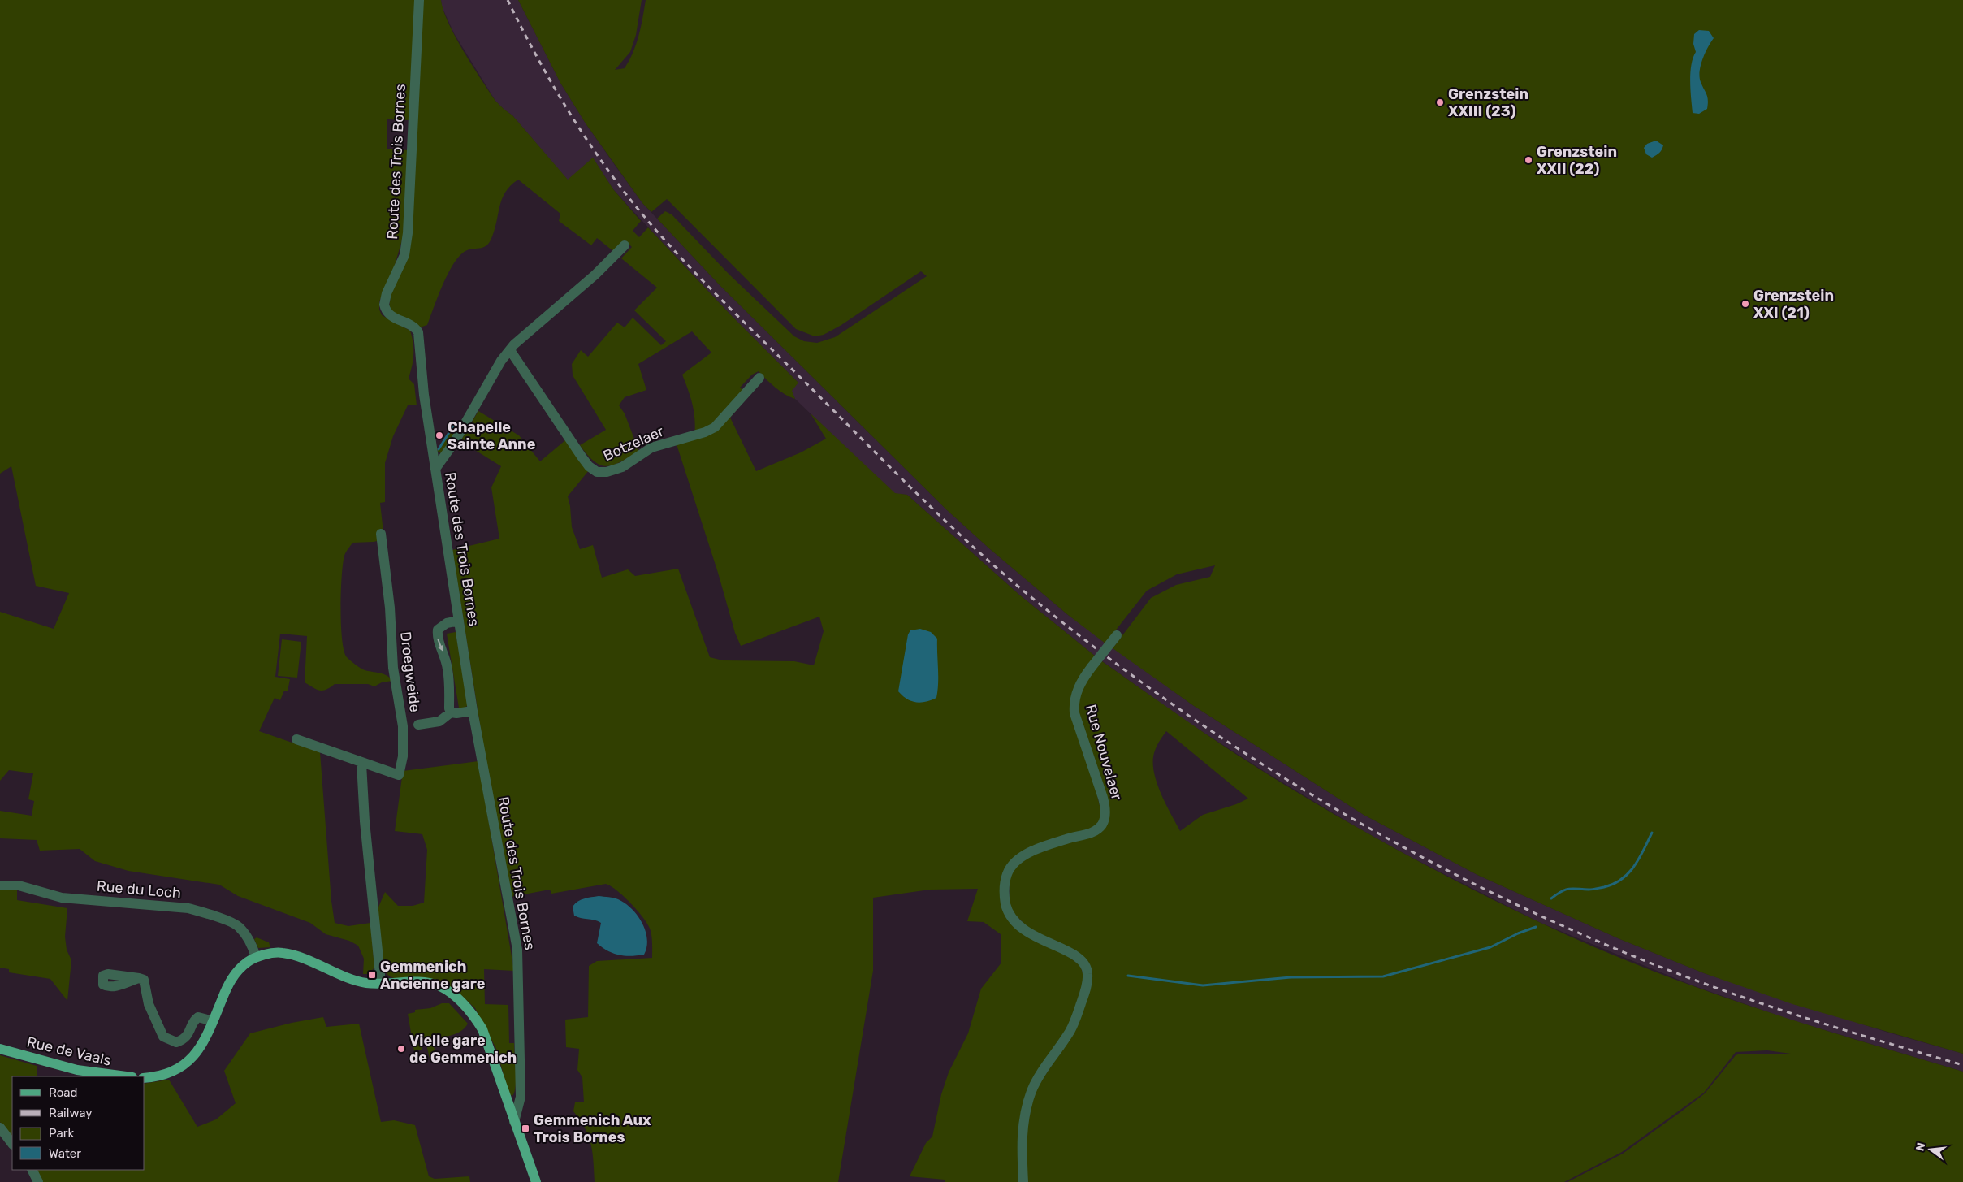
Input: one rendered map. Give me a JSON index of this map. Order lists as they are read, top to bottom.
{
  "streets": {
    "main road": ["Rue de Vaals"],
    "street": [
      "Route des Trois Bornes",
      "Botzelaer",
      "Droegweide",
      "Rue Nouvelaer",
      "Rue du Loch"
    ]
  },
  "places": {
    "other": [
      "Grenzstein XXIII (23)",
      "Grenzstein XXII (22)",
      "Grenzstein XXI (21)",
      "Chapelle Sainte Anne",
      "Vielle gare de Gemmenich"
    ],
    "transit": ["Gemmenich Ancienne gare", "Gemmenich Aux Trois Bornes"]
  },
  "legend": [
    "Road",
    "Railway",
    "Park",
    "Water"
  ],
  "north": "left"
}
